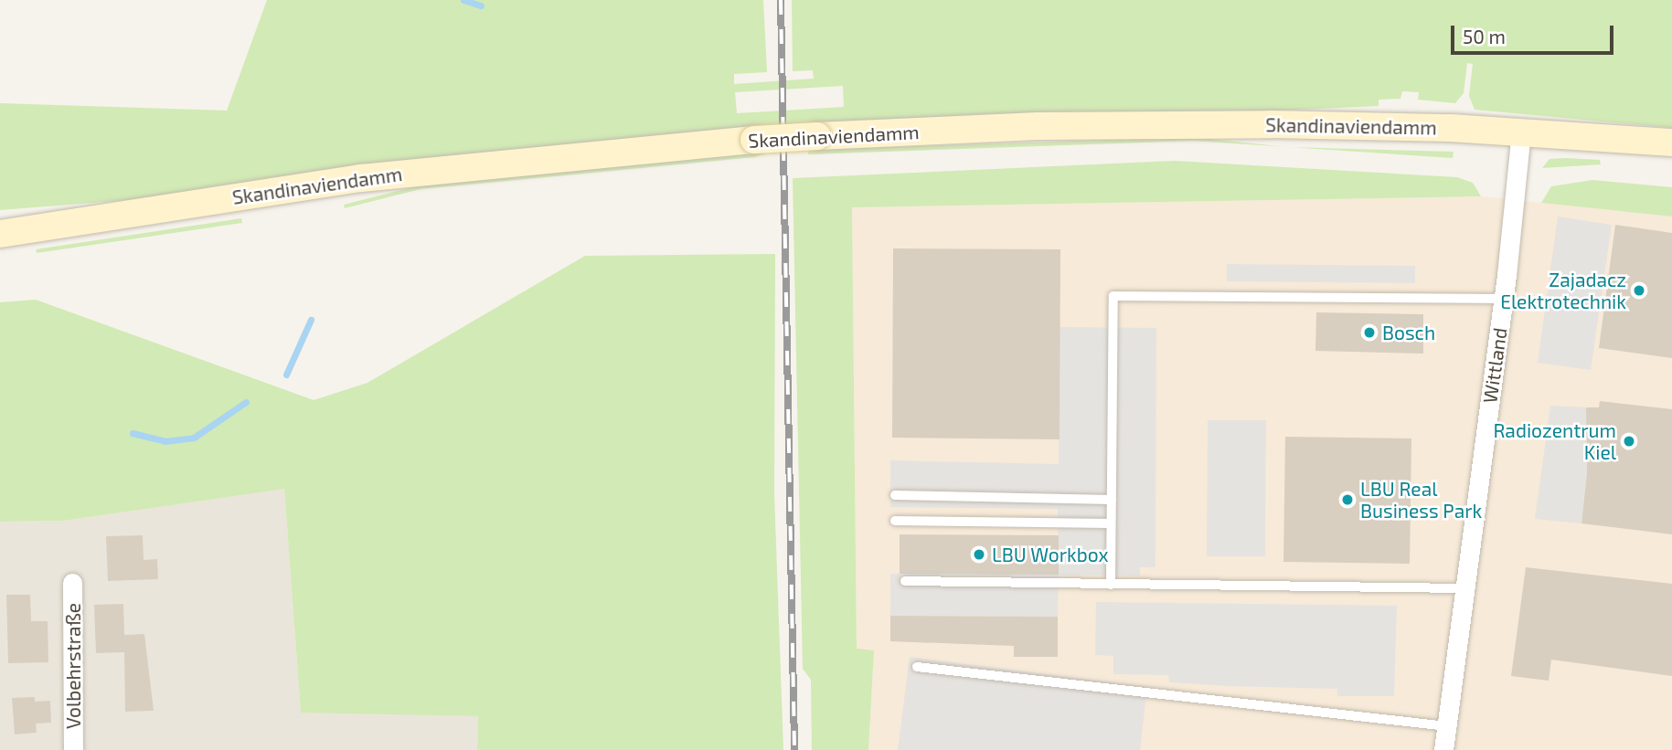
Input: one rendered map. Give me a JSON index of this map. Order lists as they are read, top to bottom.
{
  "streets": {
    "main road": ["Skandinaviendamm"],
    "street": ["Wittland", "Volbehrstraße"]
  },
  "crossings": [
    ["Skandinaviendamm", "Wittland"]
  ],
  "places": [
    "Zajadacz Elektrotechnik",
    "Bosch",
    "Radiozentrum Kiel",
    "LBU Real Business Park",
    "LBU Workbox"
  ],
  "scale_bar": "50 m"
}
